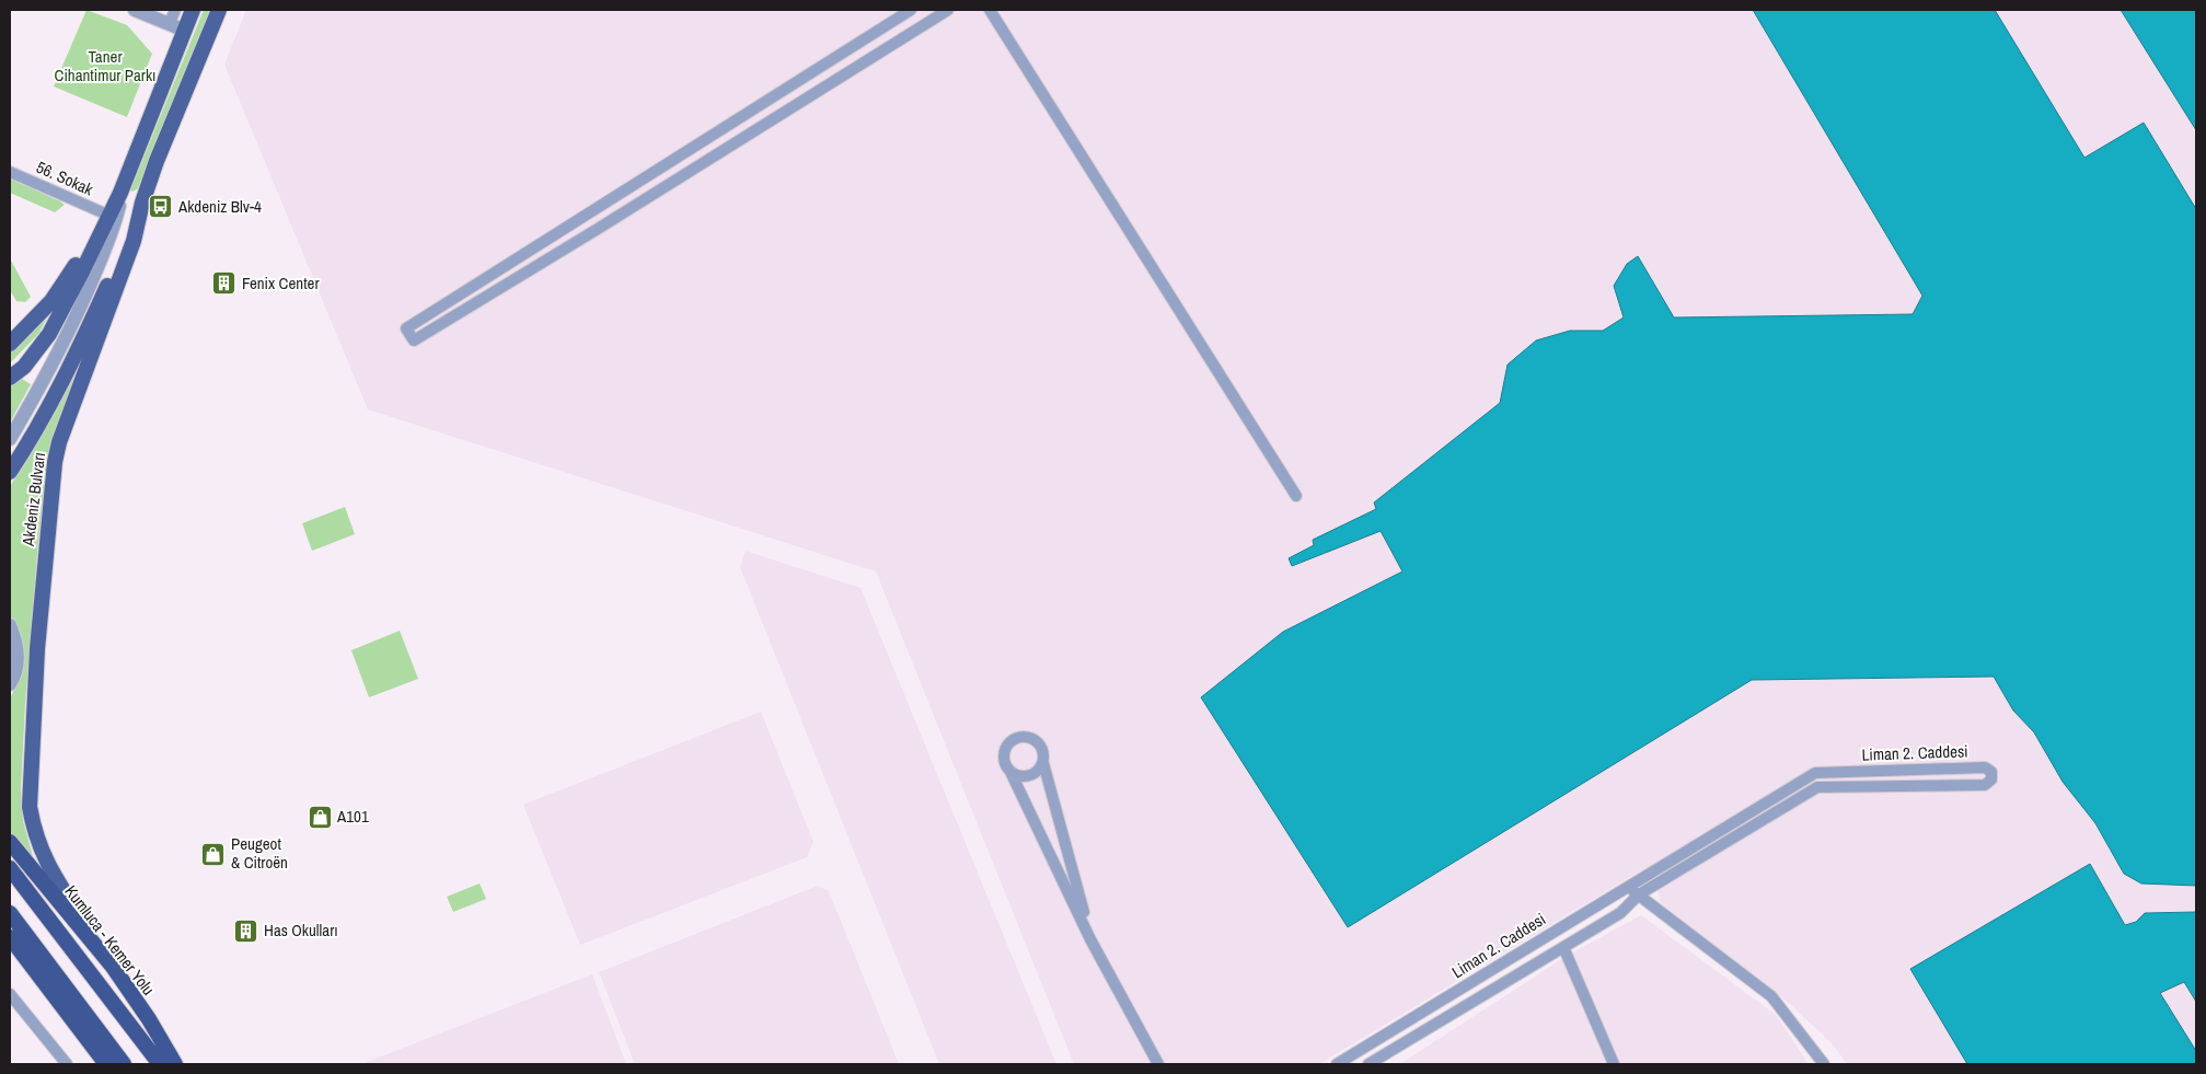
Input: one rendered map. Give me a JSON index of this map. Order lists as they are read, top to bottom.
{
  "streets": {
    "highway": ["Kumluca - Kemer Yolu"],
    "main road": ["Akdeniz Bulvarı"],
    "street": ["56. Sokak", "Liman 2. Caddesi"]
  },
  "crossings": [
    ["Akdeniz Bulvarı", "Kumluca - Kemer Yolu"]
  ],
  "parks": ["Taner Cihantimur Parkı"],
  "places": {
    "bus stop": ["Akdeniz Blv-4"],
    "building": ["Fenix Center", "Has Okulları"],
    "shop": ["A101", "Peugeot & Citroën"]
  }
}
